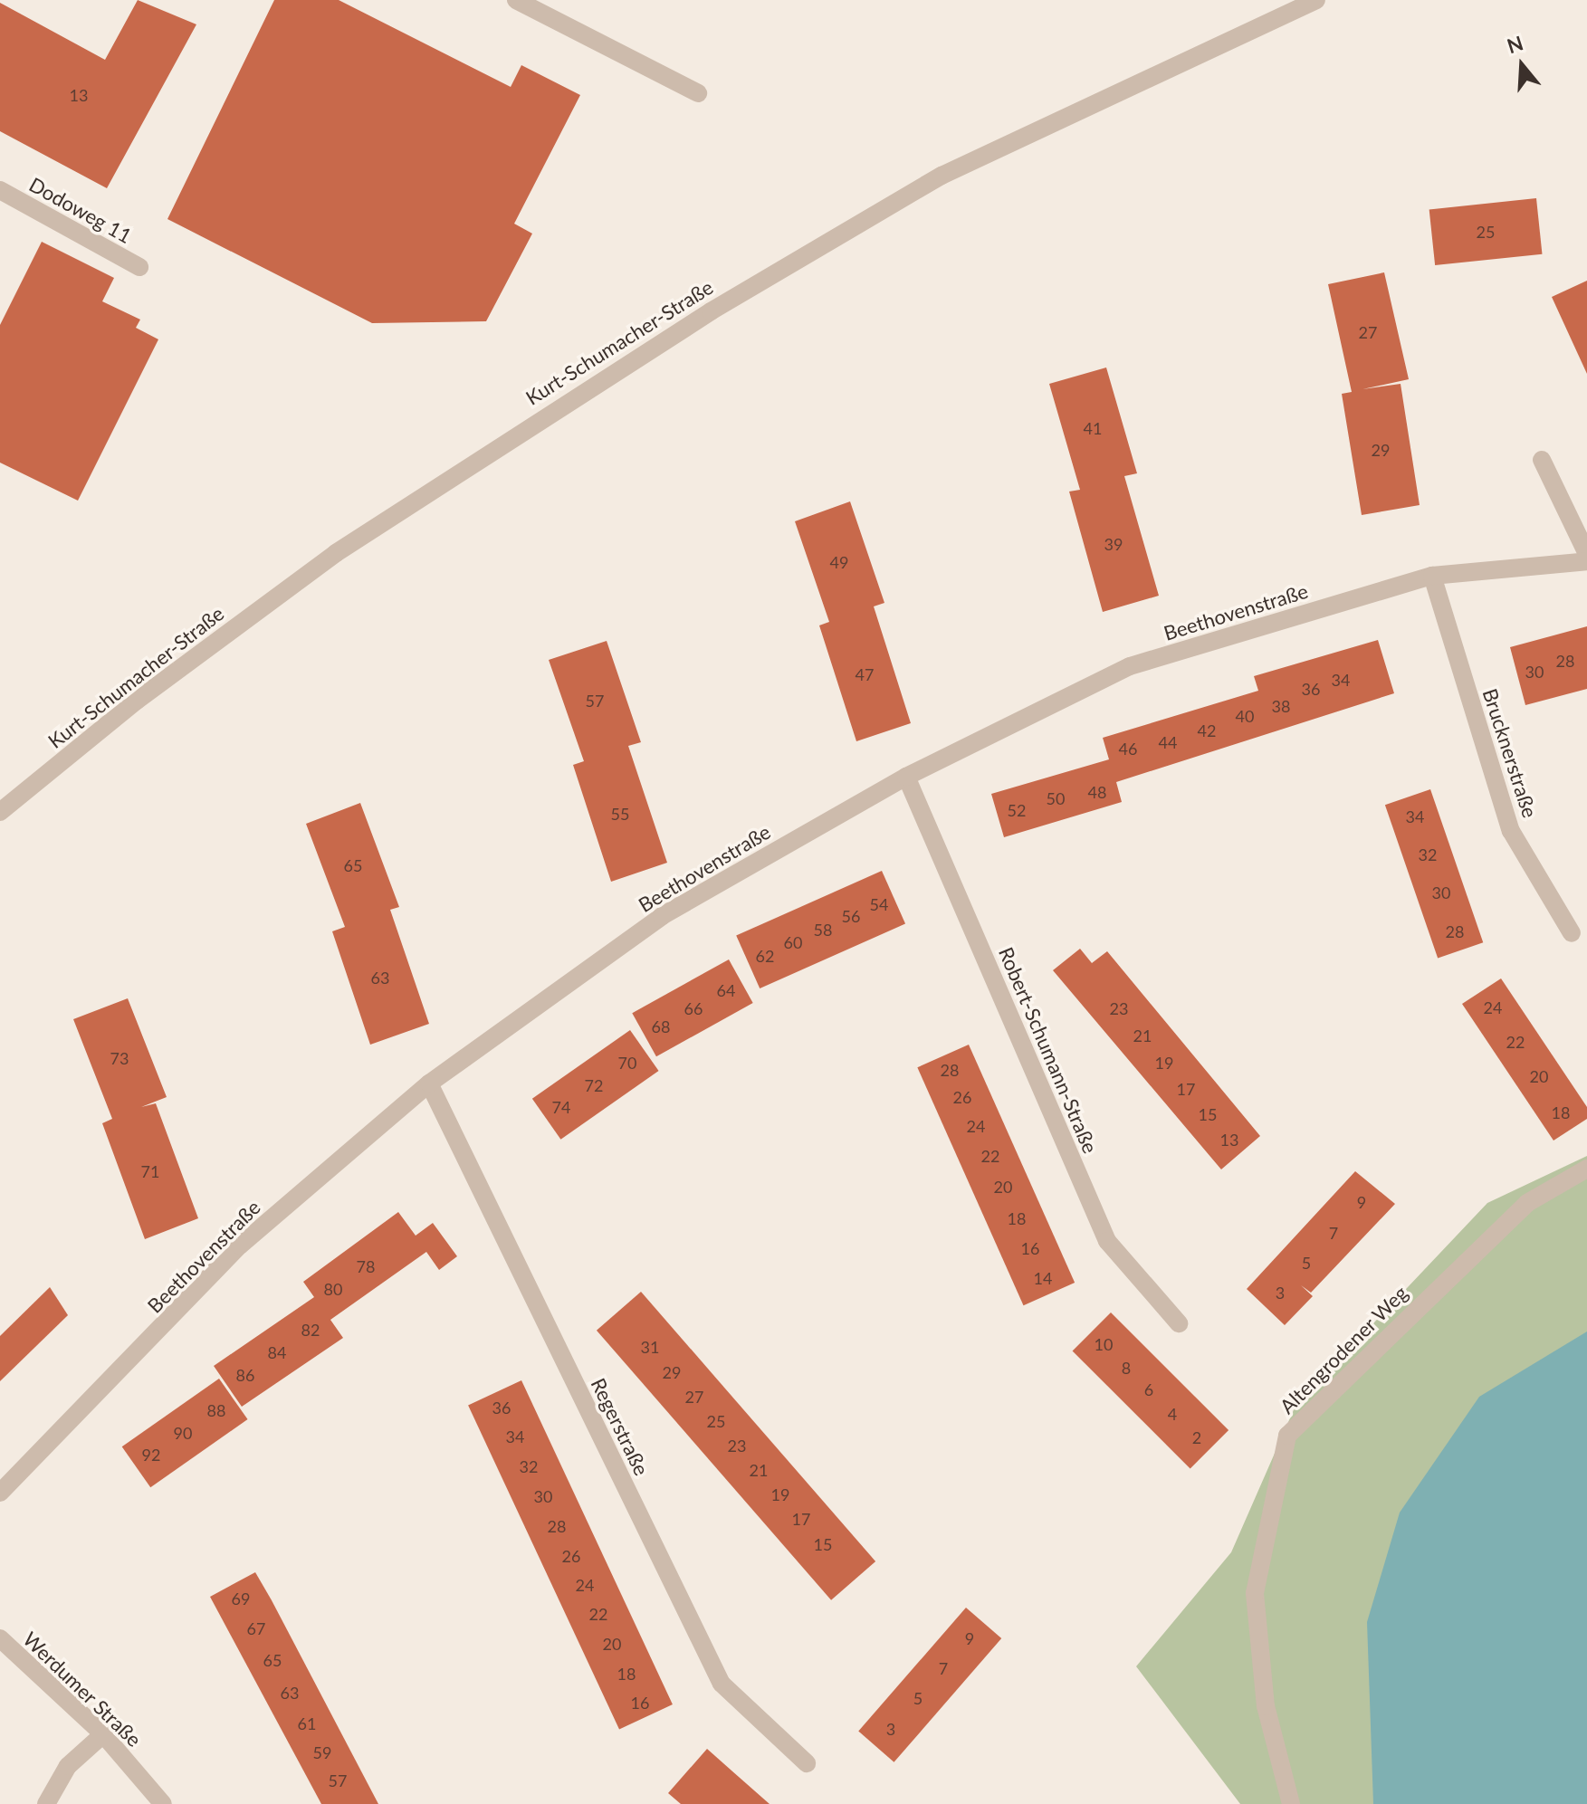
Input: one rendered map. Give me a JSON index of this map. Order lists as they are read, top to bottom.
{
  "streets": {
    "street": [
      "Dodoweg 11",
      "Kurt-Schumacher-Straße",
      "Beethovenstraße",
      "Brucknerstraße",
      "Robert-Schumann-Straße",
      "Altengrodener Weg",
      "Regerstraße",
      "Werdumer Straße"
    ]
  },
  "crossings": [
    ["Beethovenstraße", "Brucknerstraße"],
    ["Beethovenstraße", "Robert-Schumann-Straße"],
    ["Beethovenstraße", "Regerstraße"]
  ],
  "house_numbers": [
    "13",
    "25",
    "27",
    "41",
    "29",
    "39",
    "49",
    "28",
    "30",
    "47",
    "34",
    "36",
    "57",
    "38",
    "40",
    "42",
    "44",
    "46",
    "48",
    "50",
    "52",
    "55",
    "34",
    "32",
    "65",
    "30",
    "54",
    "56",
    "58",
    "28",
    "60",
    "62",
    "63",
    "64",
    "24",
    "66",
    "23",
    "68",
    "21",
    "22",
    "73",
    "70",
    "19",
    "28",
    "20",
    "72",
    "17",
    "26",
    "74",
    "18",
    "15",
    "24",
    "13",
    "22",
    "71",
    "20",
    "9",
    "18",
    "7",
    "16",
    "5",
    "78",
    "14",
    "80",
    "3",
    "82",
    "10",
    "31",
    "84",
    "8",
    "29",
    "86",
    "6",
    "27",
    "36",
    "88",
    "4",
    "25",
    "90",
    "34",
    "2",
    "23",
    "92",
    "32",
    "21",
    "19",
    "30",
    "17",
    "28",
    "15",
    "26",
    "24",
    "69",
    "22",
    "67",
    "9",
    "20",
    "65",
    "7",
    "18",
    "63",
    "5",
    "16",
    "61",
    "3",
    "59",
    "57"
  ],
  "north": "top"
}
